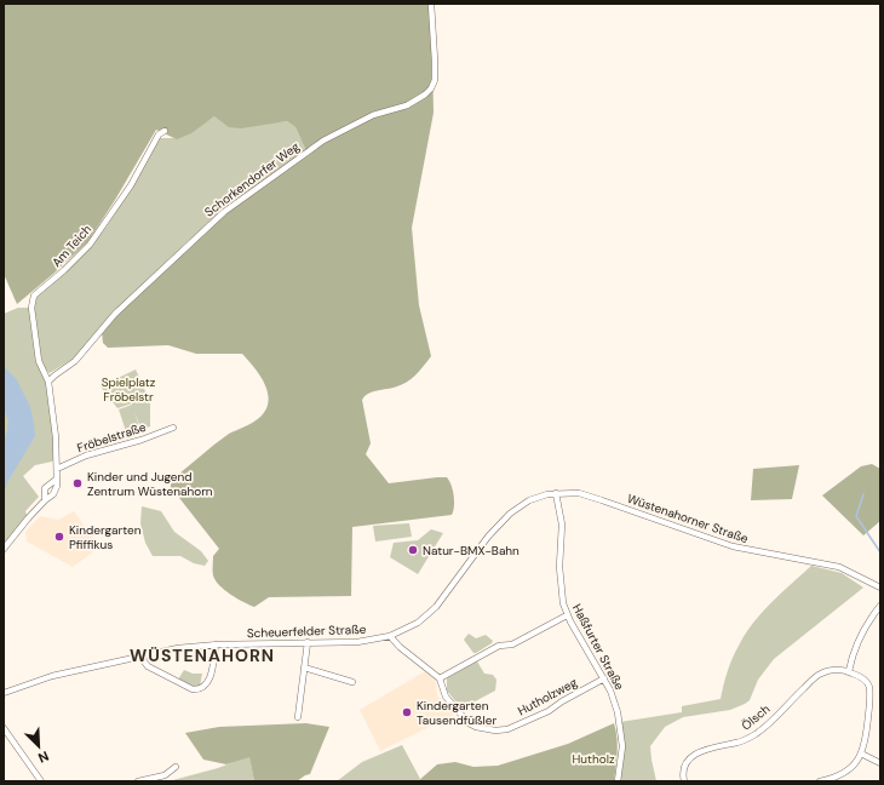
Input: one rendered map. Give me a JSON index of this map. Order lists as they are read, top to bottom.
{
  "streets": {
    "street": [
      "Schorkendorfer Weg",
      "Am Teich",
      "Fröbelstraße",
      "Wüstenahorner Straße",
      "Scheuerfelder Straße",
      "Haßfurter Straße",
      "Hutholzweg",
      "Ölsch"
    ]
  },
  "crossings": [
    ["Schorkendorfer Weg", "Am Teich"],
    ["Wüstenahorner Straße", "Scheuerfelder Straße"],
    ["Wüstenahorner Straße", "Haßfurter Straße"],
    ["Scheuerfelder Straße", "Hutholzweg"],
    ["Haßfurter Straße", "Hutholzweg"]
  ],
  "districts": ["WÜSTENAHORN"],
  "parks": ["Spielplatz Fröbelstr", "Hutholz"],
  "places": [
    "Kinder und Jugend Zentrum Wüstenahorn",
    "Kindergarten Pfiffikus",
    "Natur-BMX-Bahn",
    "Kindergarten Tausendfüßler"
  ],
  "north": "bottom right"
}
